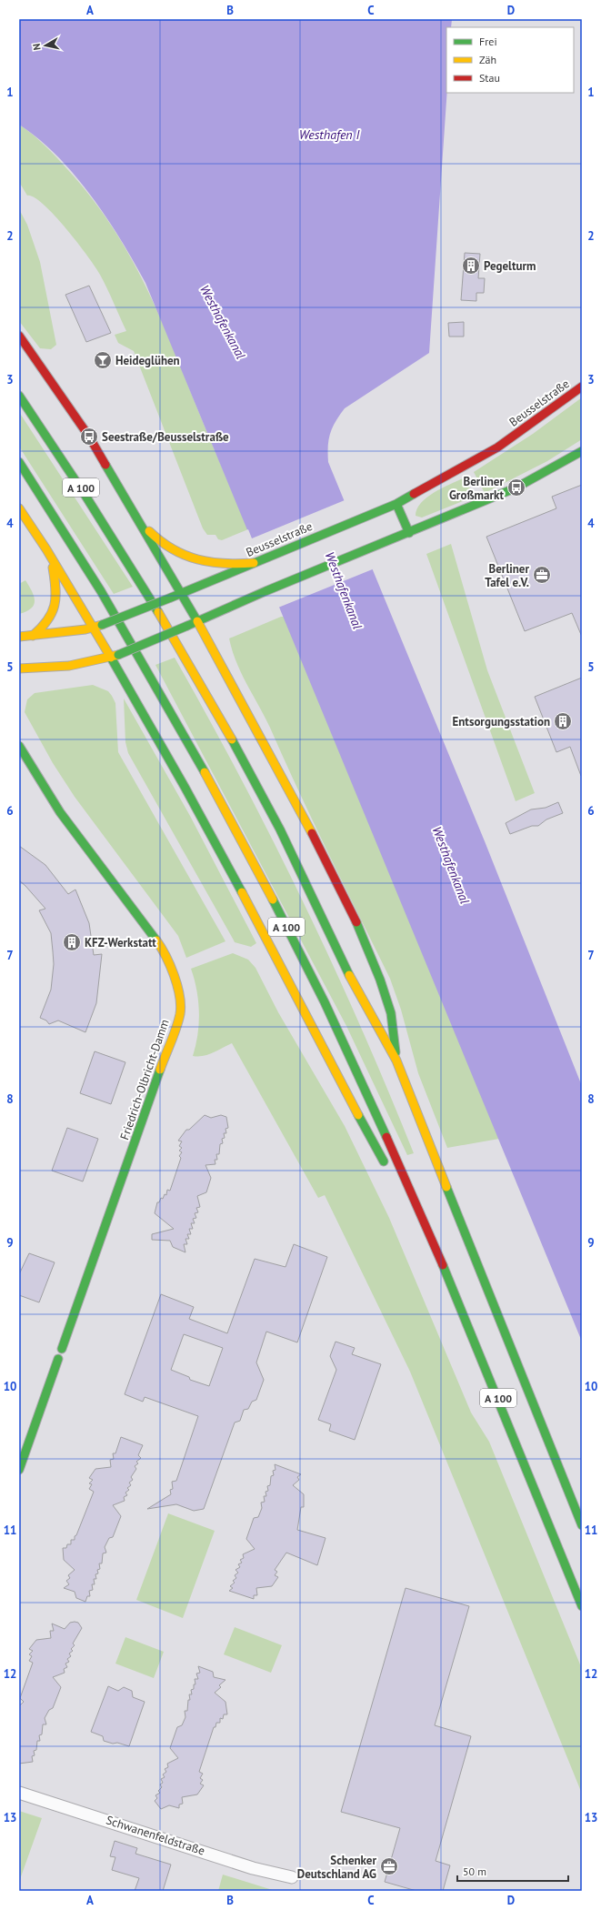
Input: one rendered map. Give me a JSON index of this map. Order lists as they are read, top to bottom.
{
  "streets": {
    "main road": ["Beusselstraße", "A 100", "Friedrich-Olbricht-Damm"],
    "street": ["Schwanenfeldstraße"]
  },
  "water": ["Westhafen I", "Westhafenkanal"],
  "places": {
    "building": ["Pegelturm", "Entsorgungsstation", "KFZ-Werkstatt"],
    "bar": ["Heideglühen"],
    "bus stop": ["Seestraße/Beusselstraße", "Berliner Großmarkt"],
    "office": ["Berliner Tafel e.V.", "Schenker Deutschland AG"]
  },
  "legend": ["Frei", "Zäh", "Stau"],
  "scale_bar": "50 m",
  "north": "left",
  "grid": {
    "columns": [
      "A",
      "B",
      "C",
      "D"
    ],
    "rows": [
      "1",
      "2",
      "3",
      "4",
      "5",
      "6",
      "7",
      "8",
      "9",
      "10",
      "11",
      "12",
      "13"
    ]
  }
}
